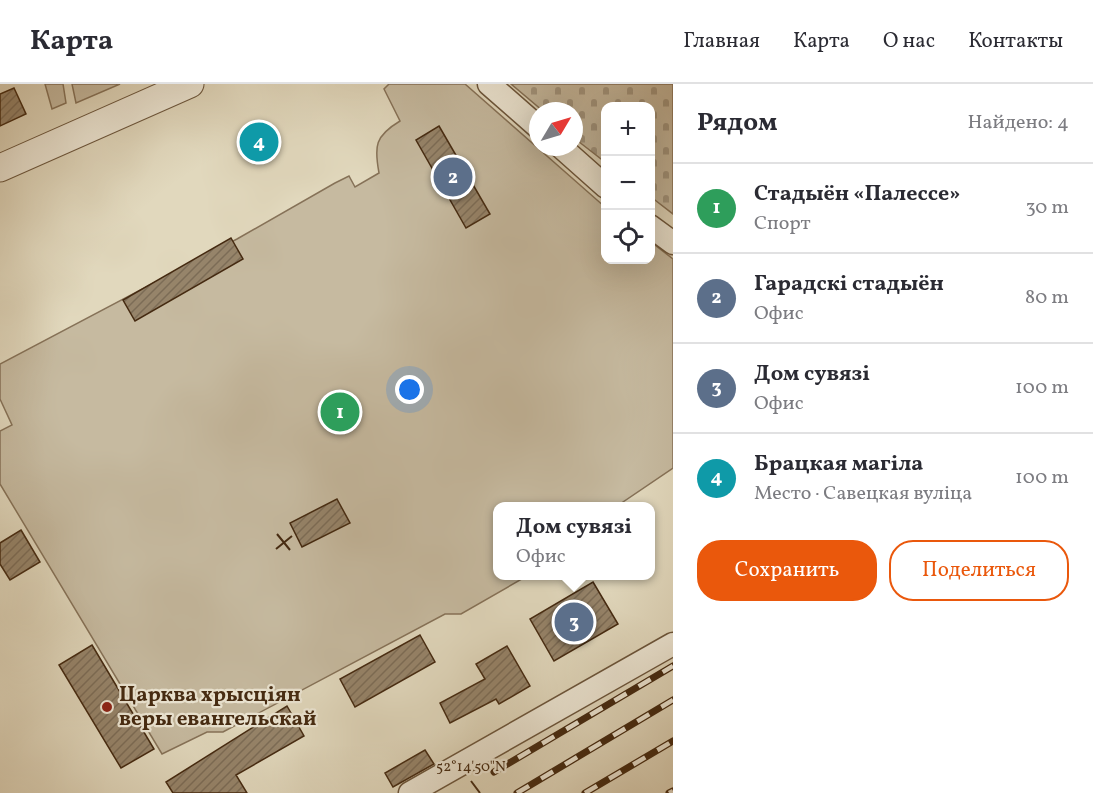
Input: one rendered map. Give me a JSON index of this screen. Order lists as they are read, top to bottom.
{
  "places": ["Царква хрысціян веры евангельскай"],
  "north": "top right",
  "page": {
    "header": "Карта",
    "nav": [
      "Главная",
      "Карта",
      "О нас",
      "Контакты"
    ],
    "heading": ["Рядом", "Найдено: 4"],
    "map_buttons": ["+", "−"],
    "pins": [
      "4",
      "2",
      "1",
      "3"
    ],
    "list": [
      {
        "mark": "1",
        "name": "Стадыён «Палессе»",
        "note": "Спорт",
        "value": "30 m"
      },
      {
        "mark": "2",
        "name": "Гарадскі стадыён",
        "note": "Офис",
        "value": "80 m"
      },
      {
        "mark": "3",
        "name": "Дом сувязі",
        "note": "Офис",
        "value": "100 m"
      },
      {
        "mark": "4",
        "name": "Брацкая магіла",
        "note": "Место · Савецкая вуліца",
        "value": "100 m"
      }
    ],
    "popup": ["Дом сувязі", "Офис"],
    "buttons": ["Сохранить", "Поделиться"]
  },
  "coordinates": ["52°14'50\"N"]
}
